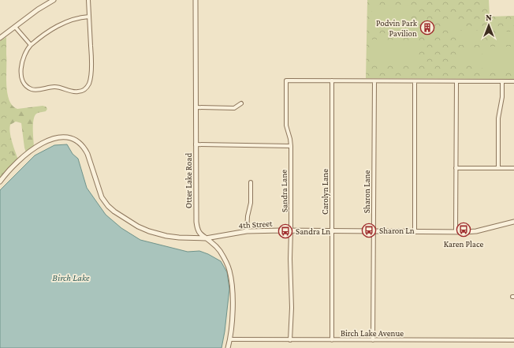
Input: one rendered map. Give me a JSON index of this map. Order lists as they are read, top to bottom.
{
  "streets": {
    "street": [
      "Otter Lake Road",
      "Sandra Lane",
      "Carolyn Lane",
      "Sharon Lane",
      "4th Street",
      "Birch Lake Avenue"
    ]
  },
  "crossings": [
    ["Otter Lake Road", "4th Street"],
    ["Otter Lake Road", "Birch Lake Avenue"],
    ["Sandra Lane", "Carolyn Lane"],
    ["Sandra Lane", "4th Street"],
    ["Sandra Lane", "Birch Lake Avenue"],
    ["Carolyn Lane", "4th Street"],
    ["Carolyn Lane", "Birch Lake Avenue"],
    ["Sharon Lane", "4th Street"],
    ["Sharon Lane", "Birch Lake Avenue"]
  ],
  "water": ["Birch Lake"],
  "places": {
    "building": ["Podvin Park Pavilion"],
    "bus stop": ["Karen Place", "Sharon Ln", "Sandra Ln"]
  },
  "north": "top"
}
